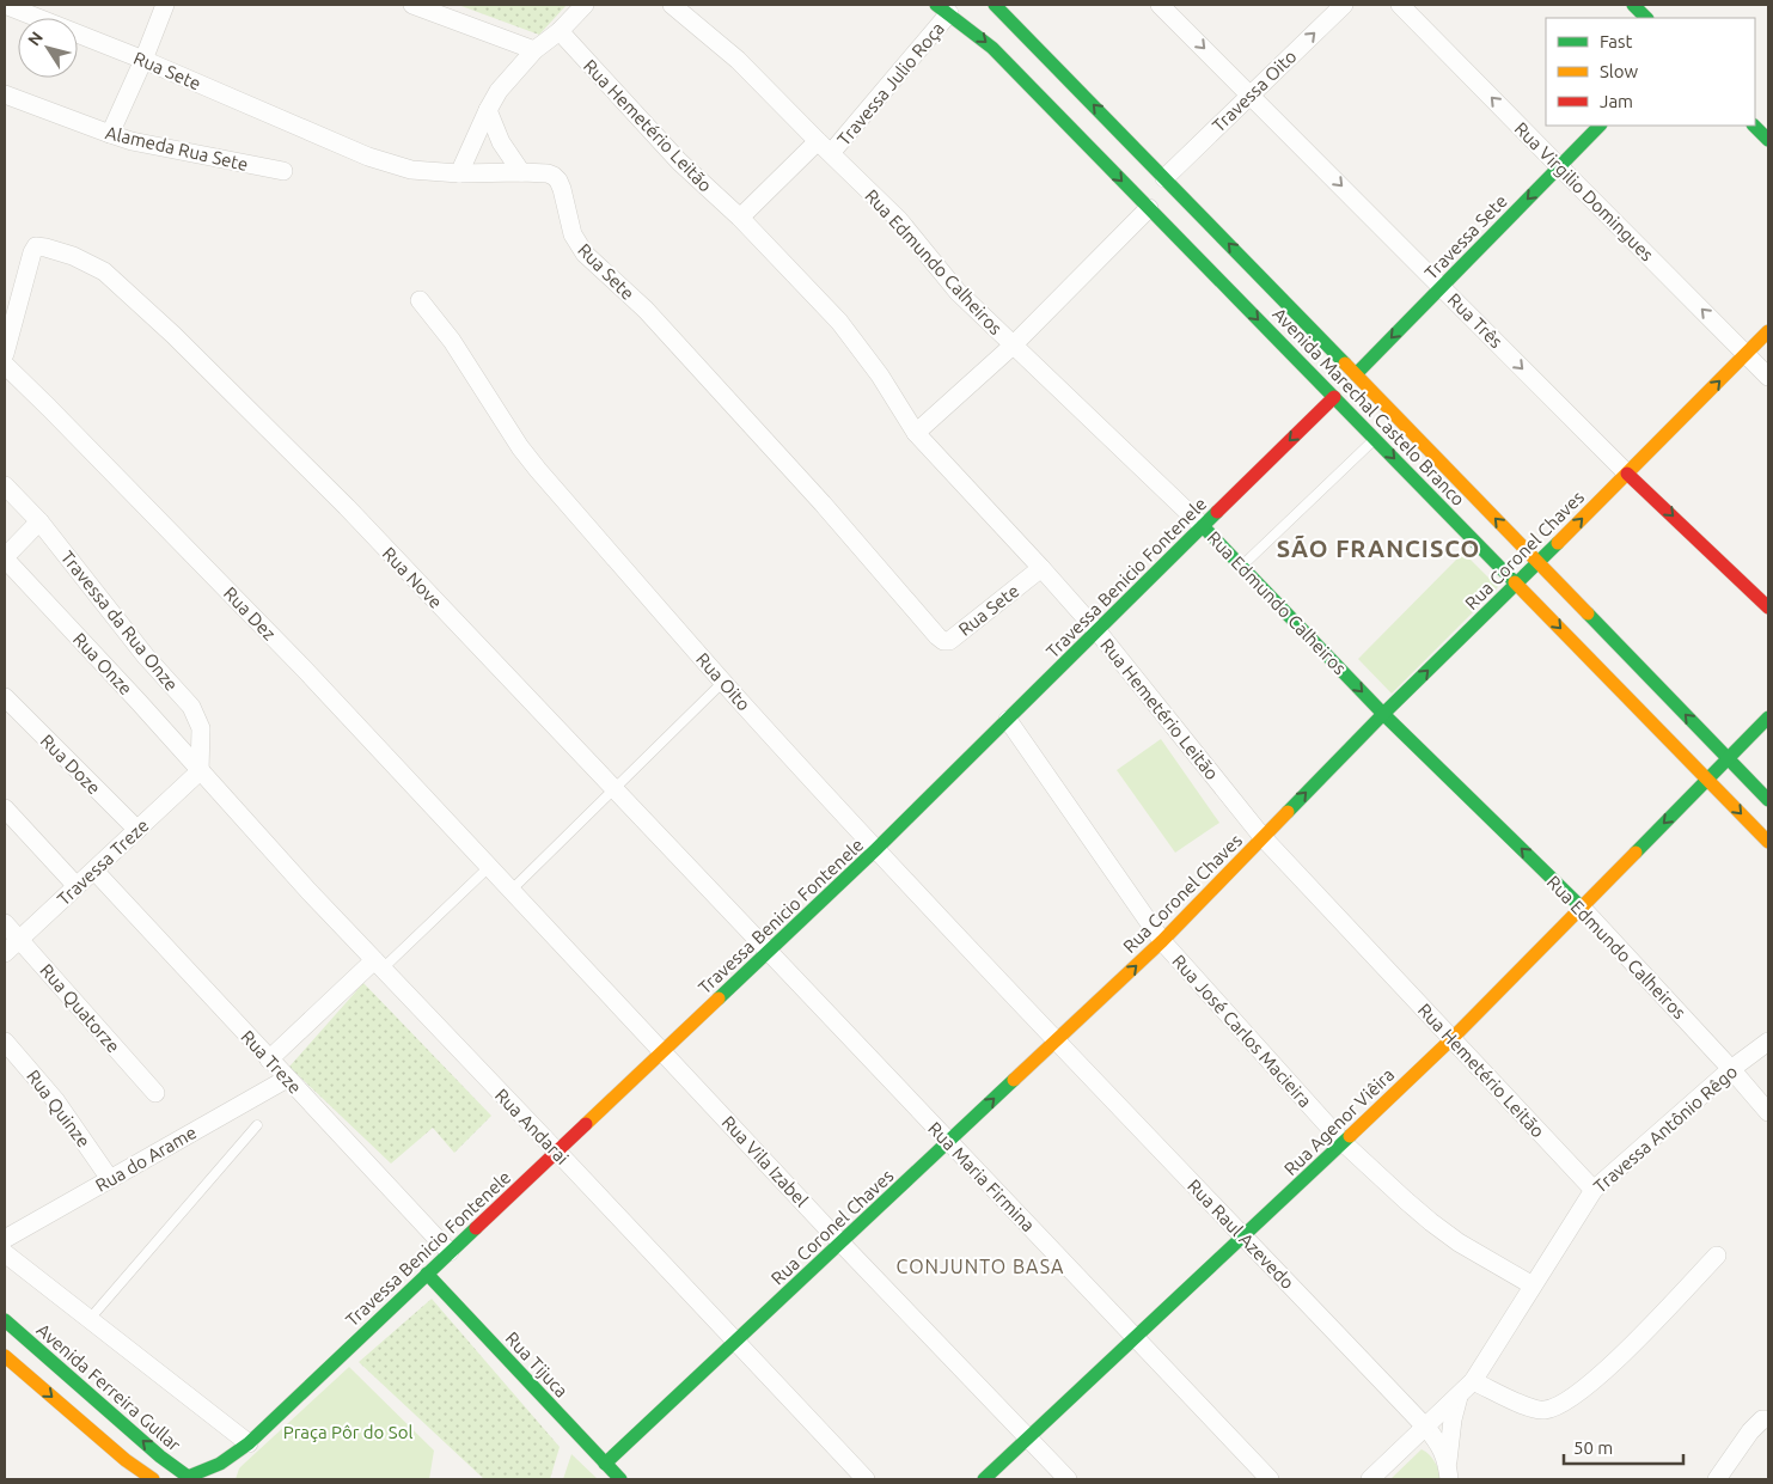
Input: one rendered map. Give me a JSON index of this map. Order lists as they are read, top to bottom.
{
  "streets": {
    "street": [
      "Rua Sete",
      "Travessa Julio Roça",
      "Travessa Oito",
      "Rua Hemetério Leitão",
      "Alameda Rua Sete",
      "Rua Virgilio Domingues",
      "Travessa Sete",
      "Rua Edmundo Calheiros",
      "Rua Três",
      "Avenida Marechal Castelo Branco",
      "Rua Coronel Chaves",
      "Rua Nove",
      "Travessa Benicio Fontenele",
      "Rua Dez",
      "Travessa da Rua Onze",
      "Rua Onze",
      "Rua Oito",
      "Rua Doze",
      "Travessa Treze",
      "Rua Quatorze",
      "Rua José Carlos Macieira",
      "Rua Treze",
      "Rua Quinze",
      "Rua Agenor Viêira",
      "Rua Andarai",
      "Travessa Antônio Rêgo",
      "Rua do Arame",
      "Rua Vila Izabel",
      "Rua Maria Firmina",
      "Rua Raul Azevedo",
      "Rua Tijuca",
      "Avenida Ferreira Gullar"
    ]
  },
  "crossings": [
    ["Rua Sete", "Rua Hemetério Leitão"],
    ["Travessa Julio Roça", "Rua Edmundo Calheiros"],
    ["Travessa Julio Roça", "Avenida Marechal Castelo Branco"],
    ["Travessa Oito", "Rua Três"],
    ["Travessa Oito", "Avenida Marechal Castelo Branco"],
    ["Rua Hemetério Leitão", "Rua Coronel Chaves"],
    ["Rua Hemetério Leitão", "Travessa Benicio Fontenele"],
    ["Rua Hemetério Leitão", "Rua Agenor Viêira"],
    ["Rua Hemetério Leitão", "Travessa Antônio Rêgo"],
    ["Rua Virgilio Domingues", "Travessa Sete"],
    ["Rua Virgilio Domingues", "Rua Coronel Chaves"],
    ["Travessa Sete", "Rua Três"],
    ["Travessa Sete", "Avenida Marechal Castelo Branco"],
    ["Rua Edmundo Calheiros", "Rua Coronel Chaves"],
    ["Rua Edmundo Calheiros", "Travessa Benicio Fontenele"],
    ["Rua Edmundo Calheiros", "Rua Agenor Viêira"],
    ["Rua Edmundo Calheiros", "Travessa Antônio Rêgo"],
    ["Rua Três", "Rua Coronel Chaves"],
    ["Avenida Marechal Castelo Branco", "Rua Coronel Chaves"],
    ["Avenida Marechal Castelo Branco", "Travessa Benicio Fontenele"],
    ["Avenida Marechal Castelo Branco", "Rua Agenor Viêira"],
    ["Rua Coronel Chaves", "Rua Oito"],
    ["Rua Coronel Chaves", "Rua José Carlos Macieira"],
    ["Rua Coronel Chaves", "Rua Andarai"],
    ["Rua Coronel Chaves", "Rua Vila Izabel"],
    ["Rua Coronel Chaves", "Rua Maria Firmina"],
    ["Rua Coronel Chaves", "Rua Raul Azevedo"],
    ["Rua Coronel Chaves", "Rua Tijuca"],
    ["Rua Nove", "Travessa Benicio Fontenele"],
    ["Rua Nove", "Rua Maria Firmina"],
    ["Travessa Benicio Fontenele", "Rua Oito"],
    ["Travessa Benicio Fontenele", "Rua José Carlos Macieira"],
    ["Travessa Benicio Fontenele", "Rua Treze"],
    ["Travessa Benicio Fontenele", "Rua Andarai"],
    ["Travessa Benicio Fontenele", "Rua Vila Izabel"],
    ["Travessa Benicio Fontenele", "Rua Maria Firmina"],
    ["Travessa Benicio Fontenele", "Rua Tijuca"],
    ["Travessa Benicio Fontenele", "Avenida Ferreira Gullar"],
    ["Rua Dez", "Rua Vila Izabel"],
    ["Travessa da Rua Onze", "Rua Onze"],
    ["Travessa da Rua Onze", "Travessa Treze"],
    ["Travessa da Rua Onze", "Rua Andarai"],
    ["Rua Onze", "Travessa Treze"],
    ["Rua Onze", "Rua Andarai"],
    ["Rua Oito", "Rua Raul Azevedo"],
    ["Rua Doze", "Travessa Treze"],
    ["Travessa Treze", "Rua Quatorze"],
    ["Travessa Treze", "Rua Treze"],
    ["Travessa Treze", "Rua Andarai"],
    ["Rua José Carlos Macieira", "Rua Agenor Viêira"],
    ["Rua José Carlos Macieira", "Travessa Antônio Rêgo"],
    ["Rua Treze", "Rua do Arame"],
    ["Rua Quinze", "Rua do Arame"],
    ["Rua Agenor Viêira", "Rua Vila Izabel"],
    ["Rua Agenor Viêira", "Rua Maria Firmina"],
    ["Rua Agenor Viêira", "Rua Raul Azevedo"],
    ["Travessa Antônio Rêgo", "Rua Raul Azevedo"]
  ],
  "one_way": [
    "Travessa Oito",
    "Rua Virgilio Domingues",
    "Travessa Sete",
    "Rua Três",
    "Rua Coronel Chaves"
  ],
  "districts": ["SÃO FRANCISCO", "CONJUNTO BASA"],
  "parks": ["Praça Pôr do Sol"],
  "legend": ["Fast", "Slow", "Jam"],
  "scale_bar": "50 m",
  "north": "top left"
}
